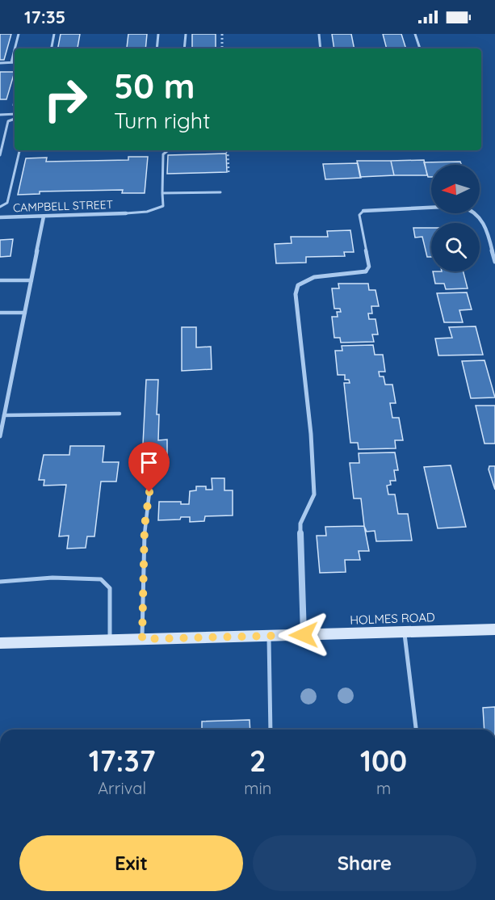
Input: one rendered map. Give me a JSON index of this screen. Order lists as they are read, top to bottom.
{
  "streets": {
    "main road": ["HOLMES ROAD"],
    "street": ["CAMPBELL STREET"]
  },
  "north": "left",
  "page": {
    "status": "17:35",
    "turn": ["50 m", "Turn right"],
    "eta": [
      "17:37",
      "Arrival",
      "2",
      "min",
      "100",
      "m"
    ],
    "buttons": ["Exit", "Share"]
  }
}
